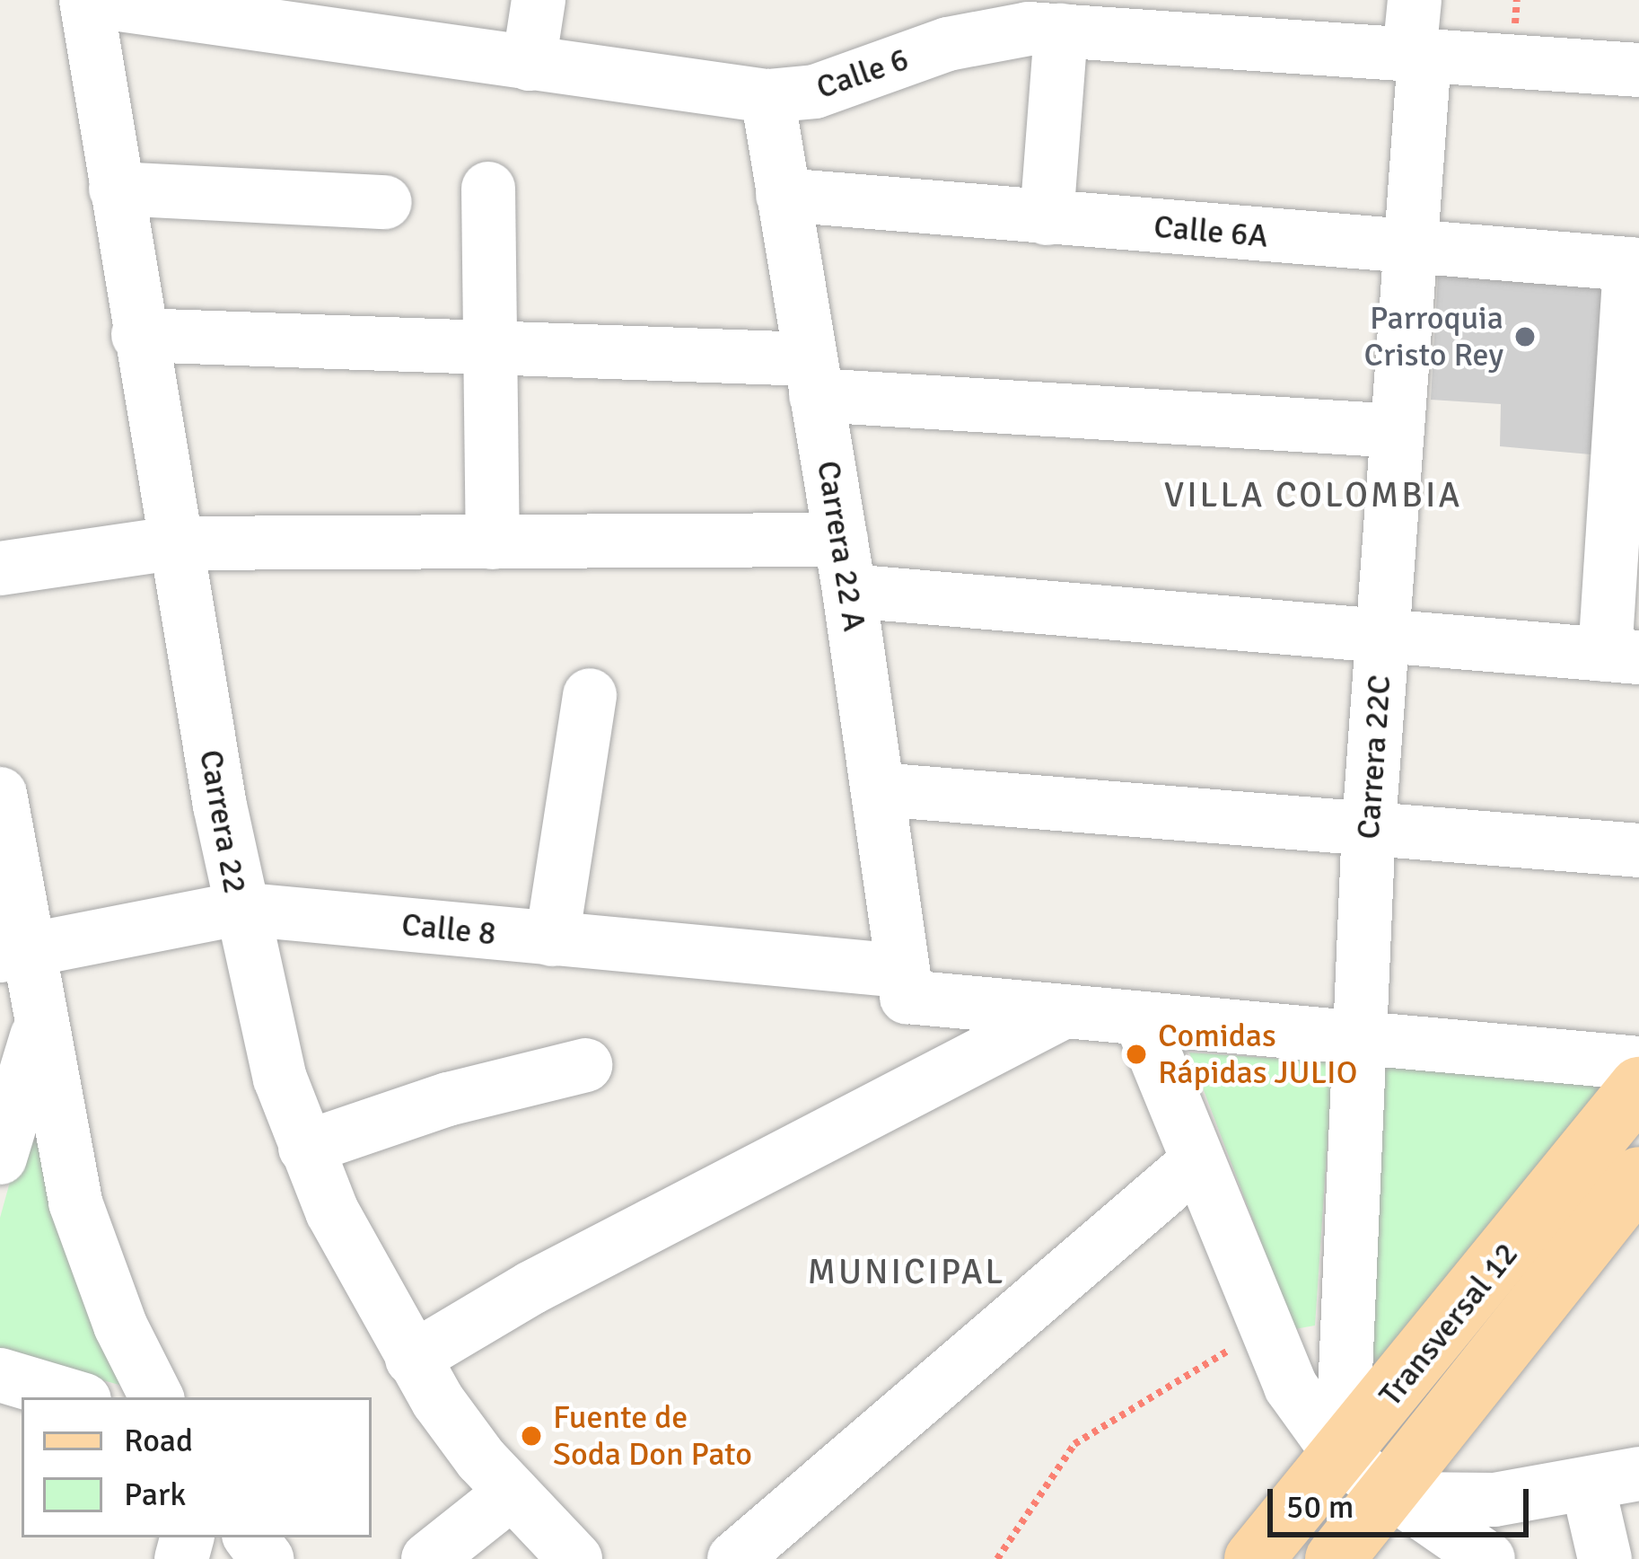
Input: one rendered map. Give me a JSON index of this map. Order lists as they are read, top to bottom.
{
  "streets": {
    "main road": ["Transversal 12"],
    "street": [
      "Calle 6",
      "Calle 6A",
      "Carrera 22 A",
      "Carrera 22C",
      "Carrera 22",
      "Calle 8"
    ]
  },
  "crossings": [
    ["Calle 6", "Carrera 22 A"],
    ["Calle 6", "Carrera 22C"],
    ["Calle 6", "Carrera 22"],
    ["Calle 6A", "Carrera 22 A"],
    ["Calle 6A", "Carrera 22C"],
    ["Carrera 22 A", "Calle 8"],
    ["Carrera 22C", "Calle 8"],
    ["Carrera 22C", "Transversal 12"],
    ["Carrera 22", "Calle 8"]
  ],
  "districts": ["VILLA COLOMBIA", "MUNICIPAL"],
  "places": ["Parroquia Cristo Rey", "Comidas Rápidas JULIO", "Fuente de Soda Don Pato"],
  "legend": ["Road", "Park"],
  "scale_bar": "50 m"
}
